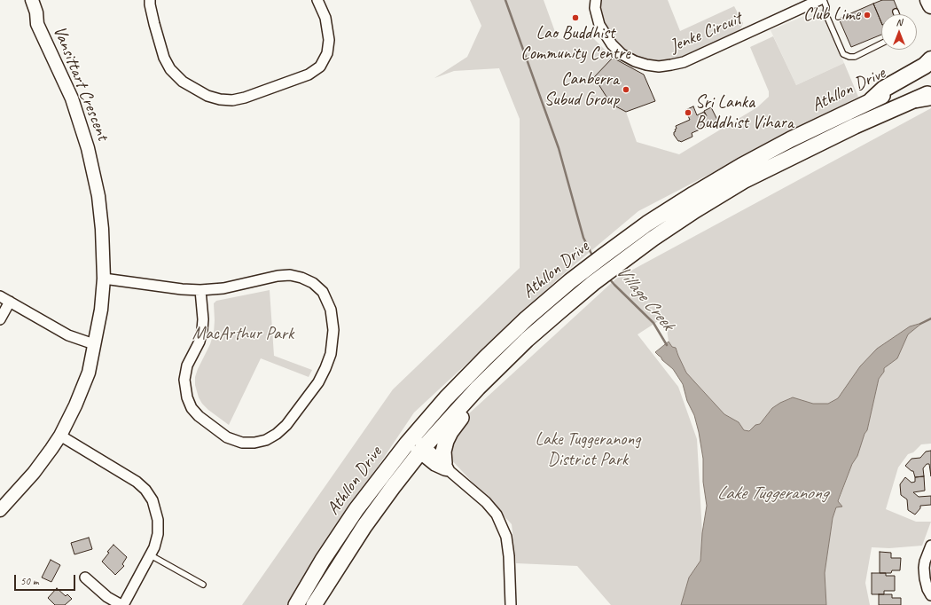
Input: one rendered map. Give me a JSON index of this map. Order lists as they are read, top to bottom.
{
  "streets": {
    "main road": ["Athllon Drive"],
    "street": ["Jenke Circuit", "Vansittart Crescent"]
  },
  "water": ["Village Creek", "Lake Tuggeranong"],
  "parks": ["MacArthur Park", "Lake Tuggeranong District Park"],
  "places": [
    "Club Lime",
    "Lao Buddhist Community Centre",
    "Canberra Subud Group",
    "Sri Lanka Buddhist Vihara"
  ],
  "scale_bar": "50 m",
  "north": "top"
}
